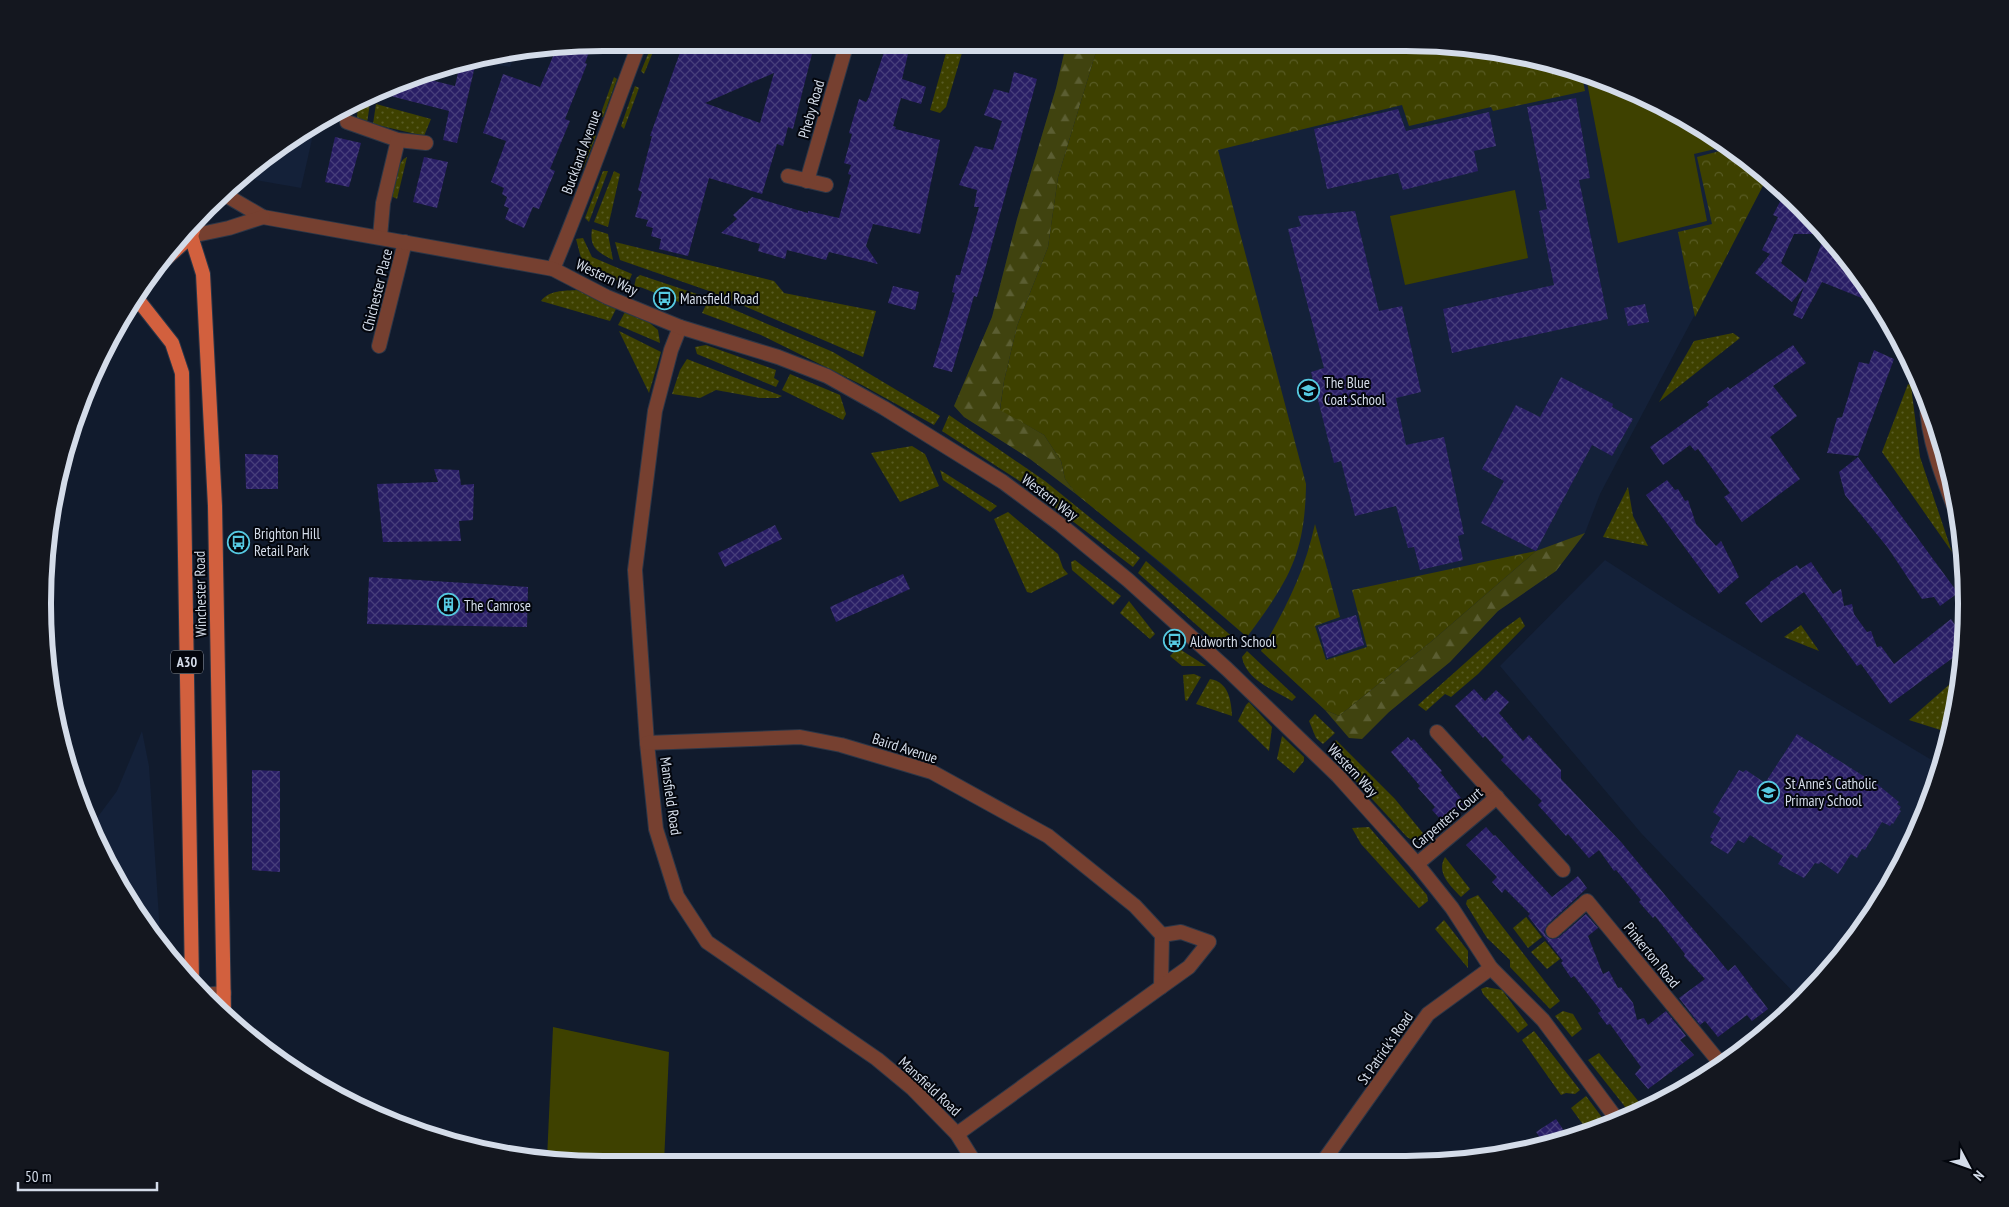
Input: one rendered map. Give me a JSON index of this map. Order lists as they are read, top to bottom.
{
  "streets": {
    "main road": ["Winchester Road", "A30"],
    "street": [
      "Pheby Road",
      "Buckland Avenue",
      "Western Way",
      "Chichester Place",
      "Baird Avenue",
      "Mansfield Road",
      "Carpenters Court",
      "Pinkerton Road",
      "St Patrick's Road"
    ]
  },
  "crossings": [
    ["Buckland Avenue", "Western Way"],
    ["Western Way", "Chichester Place"],
    ["Western Way", "Winchester Road"],
    ["Western Way", "Mansfield Road"],
    ["Western Way", "Carpenters Court"],
    ["Western Way", "St Patrick's Road"],
    ["Baird Avenue", "Mansfield Road"]
  ],
  "places": {
    "bus stop": ["Mansfield Road", "Brighton Hill Retail Park", "Aldworth School"],
    "school or university": ["The Blue Coat School", "St Anne's Catholic Primary School"],
    "building": ["The Camrose"]
  },
  "scale_bar": "50 m",
  "north": "bottom right"
}
